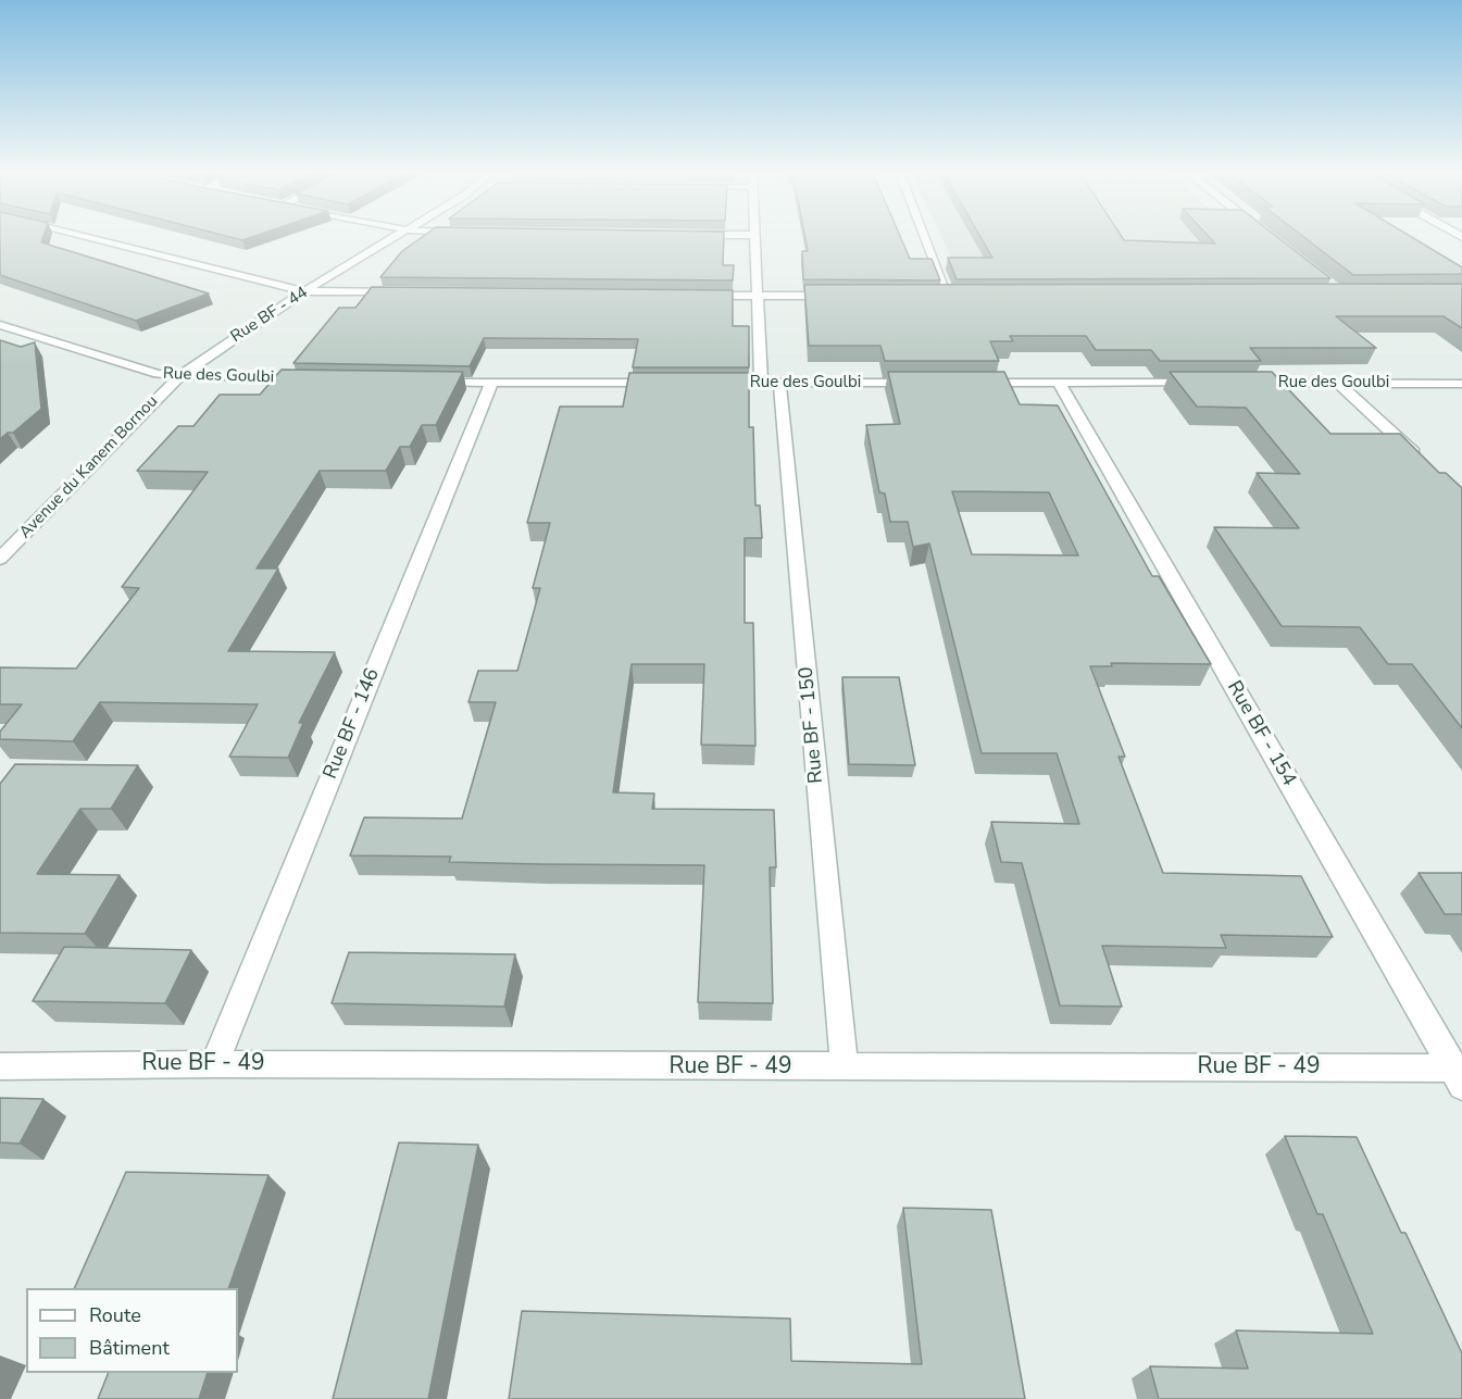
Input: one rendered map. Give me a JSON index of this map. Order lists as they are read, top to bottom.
{
  "streets": {
    "street": [
      "Rue BF - 44",
      "Rue des Goulbi",
      "Avenue du Kanem Bornou",
      "Rue BF - 146",
      "Rue BF - 150",
      "Rue BF - 154",
      "Rue BF - 49"
    ]
  },
  "crossings": [
    ["Rue BF - 44", "Rue des Goulbi"],
    ["Rue BF - 44", "Avenue du Kanem Bornou"],
    ["Rue des Goulbi", "Avenue du Kanem Bornou"],
    ["Rue des Goulbi", "Rue BF - 150"],
    ["Rue BF - 146", "Rue BF - 49"],
    ["Rue BF - 150", "Rue BF - 49"],
    ["Rue BF - 154", "Rue BF - 49"]
  ],
  "legend": ["Route", "Bâtiment"]
}
